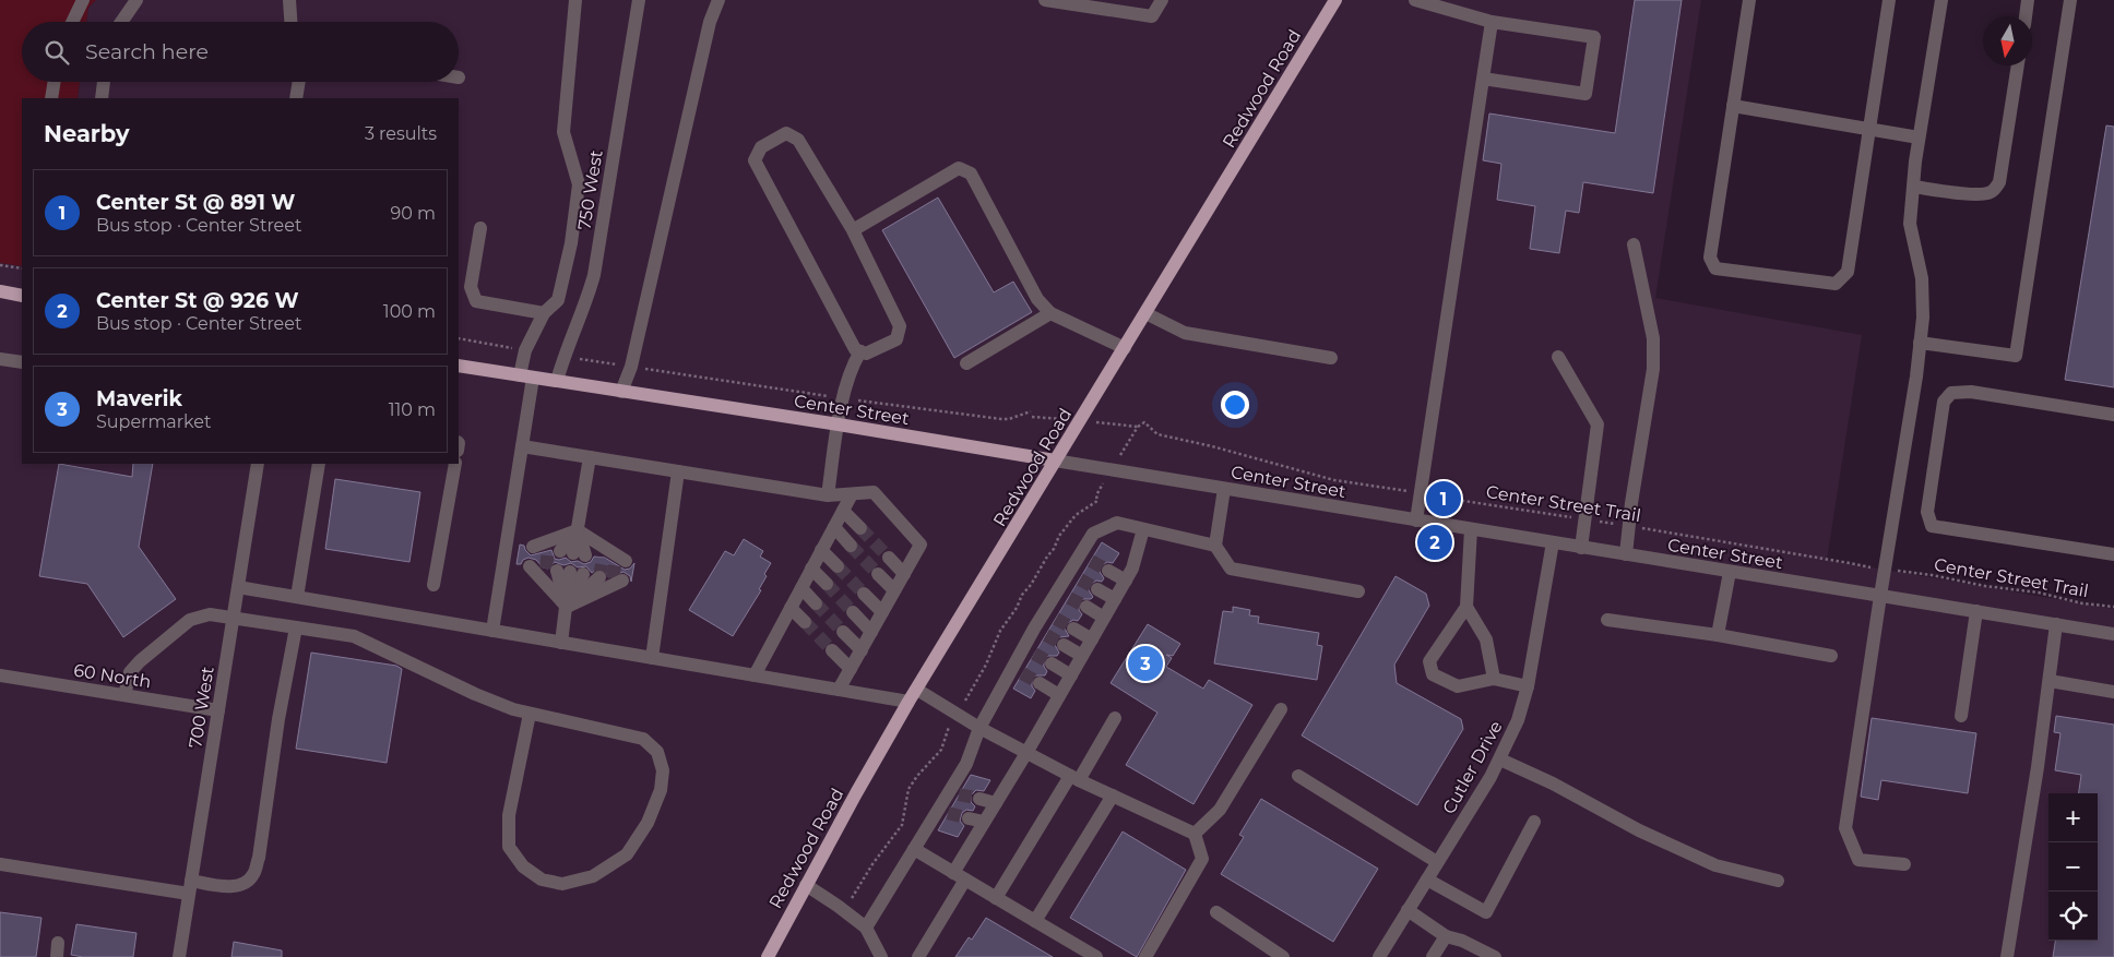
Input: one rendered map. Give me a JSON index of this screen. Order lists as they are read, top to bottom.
{
  "streets": {
    "main road": ["Redwood Road", "Center Street"],
    "street": [
      "750 West",
      "60 North",
      "700 West",
      "Cutler Drive"
    ],
    "path": ["Center Street Trail"]
  },
  "crossings": [
    ["Redwood Road", "Center Street"],
    ["750 West", "Center Street"],
    ["Center Street", "Cutler Drive"],
    ["60 North", "700 West"]
  ],
  "north": "bottom",
  "page": {
    "search": "Search here",
    "heading": ["Nearby", "3 results"],
    "list": [
      {
        "mark": "1",
        "name": "Center St @ 891 W",
        "note": "Bus stop · Center Street",
        "value": "90 m"
      },
      {
        "mark": "2",
        "name": "Center St @ 926 W",
        "note": "Bus stop · Center Street",
        "value": "100 m"
      },
      {
        "mark": "3",
        "name": "Maverik",
        "note": "Supermarket",
        "value": "110 m"
      }
    ],
    "pins": ["1", "2", "3"],
    "map_buttons": ["+", "−"]
  }
}
